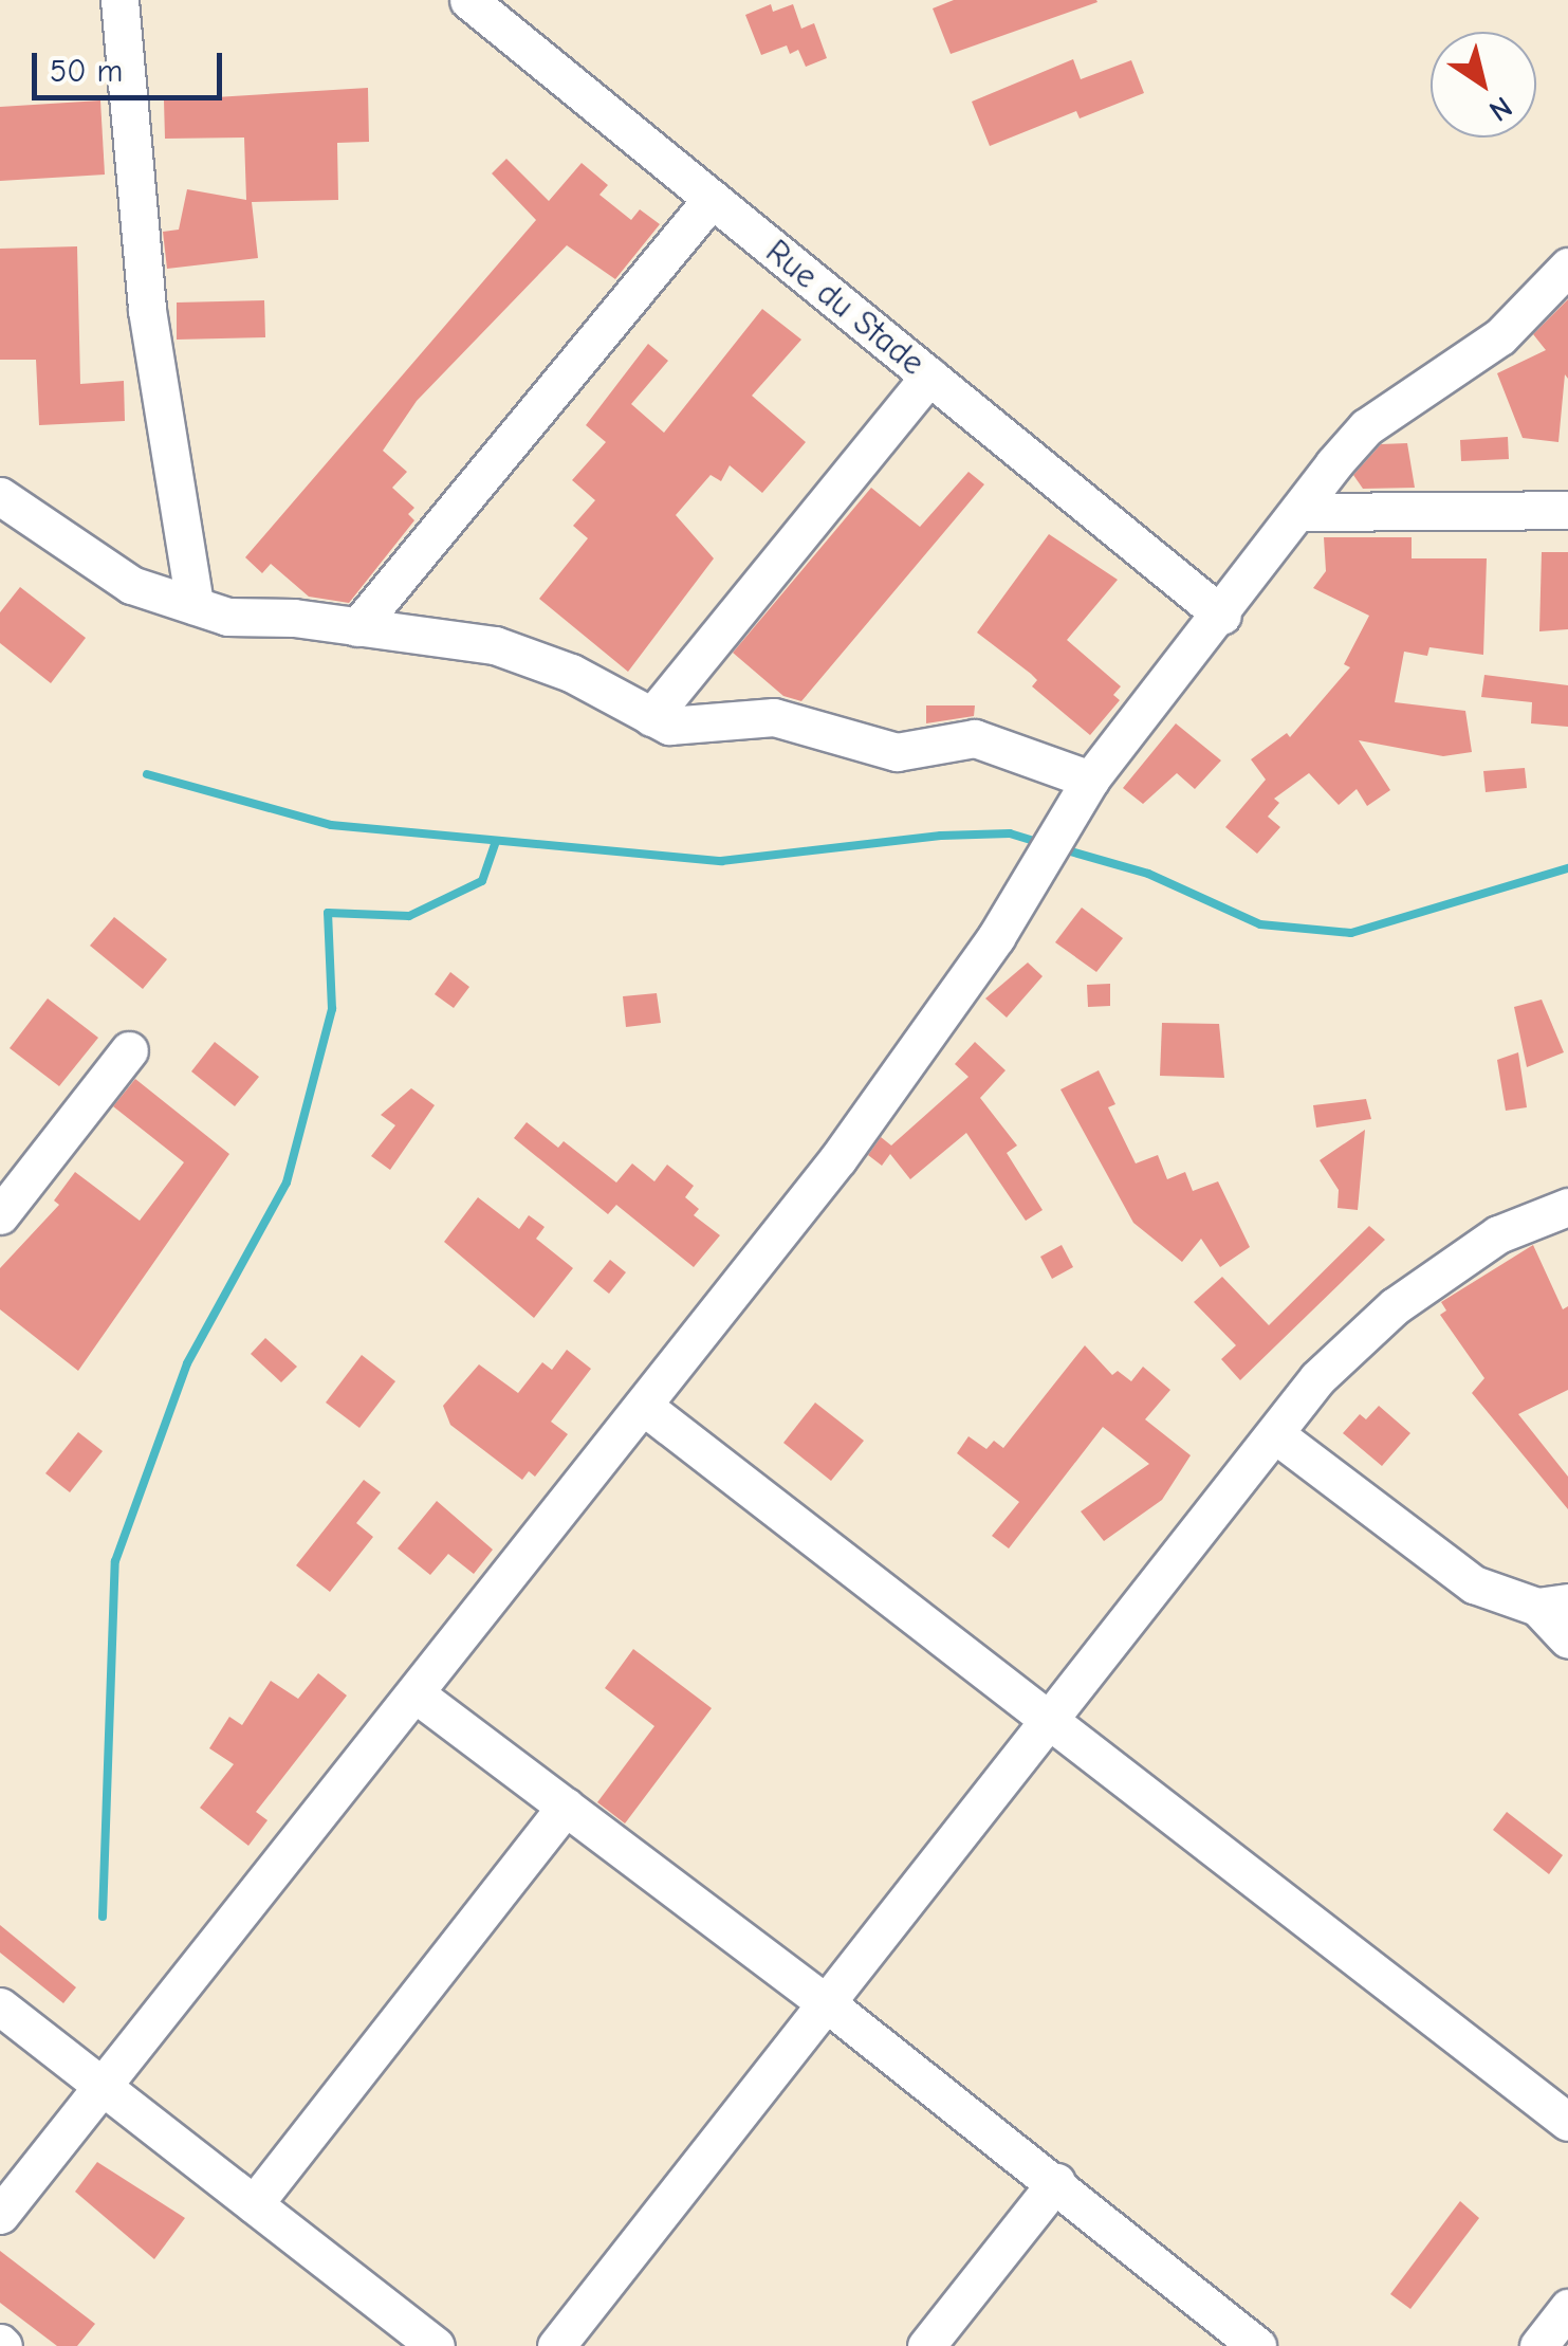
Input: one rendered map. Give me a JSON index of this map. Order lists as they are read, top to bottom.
{
  "streets": {
    "street": ["Rue du Stade"]
  },
  "scale_bar": "50 m",
  "north": "bottom right"
}
